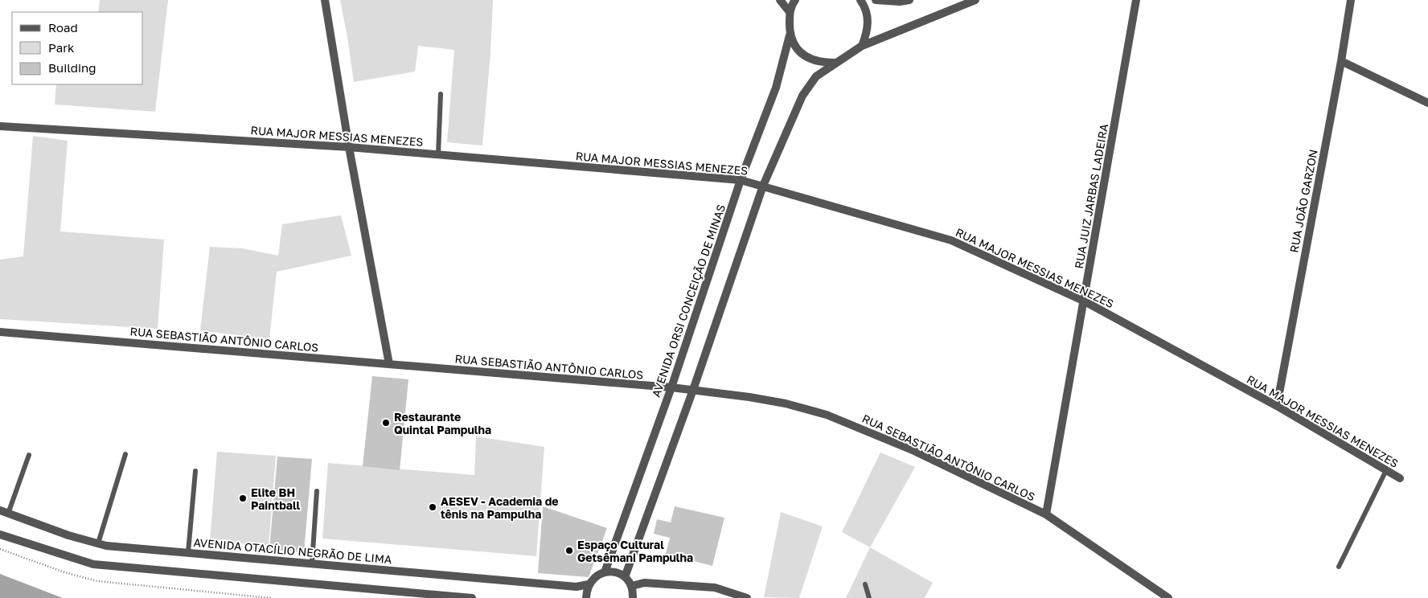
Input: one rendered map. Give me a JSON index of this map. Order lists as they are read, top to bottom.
{
  "streets": {
    "street": [
      "RUA MAJOR MESSIAS MENEZES",
      "RUA JUIZ JARBAS LADEIRA",
      "RUA JOÃO GARZON",
      "AVENIDA ORSI CONCEIÇÃO DE MINAS",
      "RUA SEBASTIÃO ANTÔNIO CARLOS",
      "AVENIDA OTACÍLIO NEGRÃO DE LIMA"
    ]
  },
  "crossings": [
    ["RUA MAJOR MESSIAS MENEZES", "RUA JUIZ JARBAS LADEIRA"],
    ["RUA MAJOR MESSIAS MENEZES", "RUA JOÃO GARZON"],
    ["RUA MAJOR MESSIAS MENEZES", "AVENIDA ORSI CONCEIÇÃO DE MINAS"],
    ["RUA JUIZ JARBAS LADEIRA", "RUA SEBASTIÃO ANTÔNIO CARLOS"],
    ["AVENIDA ORSI CONCEIÇÃO DE MINAS", "RUA SEBASTIÃO ANTÔNIO CARLOS"]
  ],
  "places": [
    "Restaurante Quintal Pampulha",
    "Elite BH Paintball",
    "AESEV - Academia de tênis na Pampulha",
    "Espaço Cultural Getsêmani Pampulha"
  ],
  "legend": ["Road", "Park", "Building"]
}
